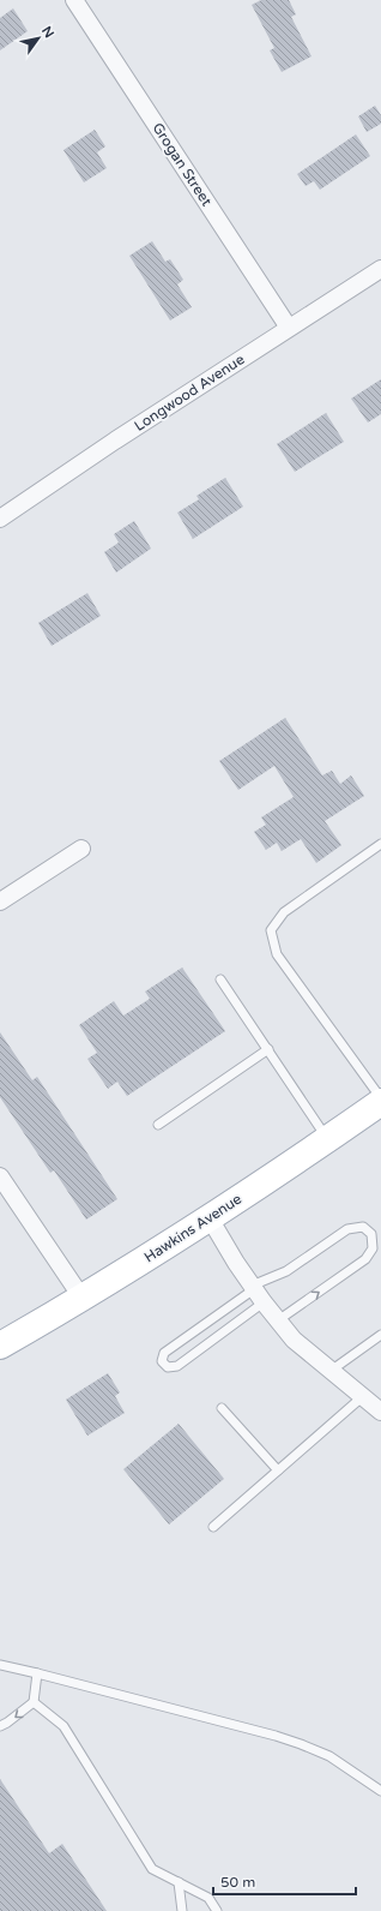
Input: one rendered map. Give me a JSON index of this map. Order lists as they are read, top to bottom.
{
  "streets": {
    "main road": ["Hawkins Avenue"],
    "street": ["Grogan Street", "Longwood Avenue"]
  },
  "crossings": [
    ["Grogan Street", "Longwood Avenue"]
  ],
  "scale_bar": "50 m",
  "north": "top right"
}
